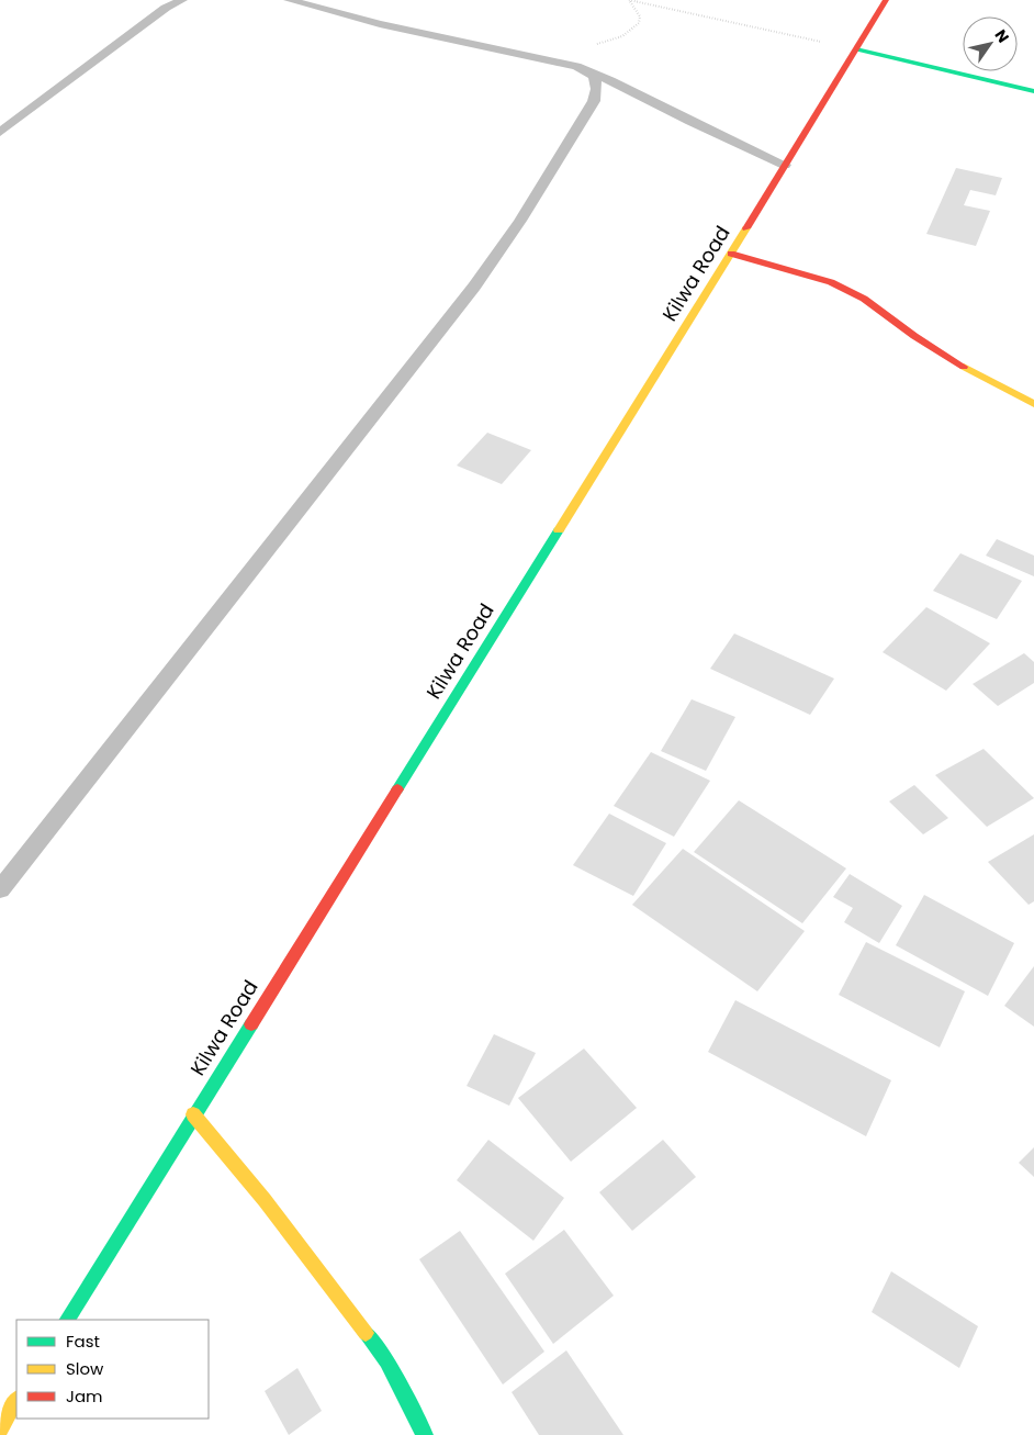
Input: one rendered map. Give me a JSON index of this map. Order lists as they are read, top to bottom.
{
  "streets": {
    "main road": ["Kilwa Road"]
  },
  "legend": ["Fast", "Slow", "Jam"],
  "north": "top right"
}
